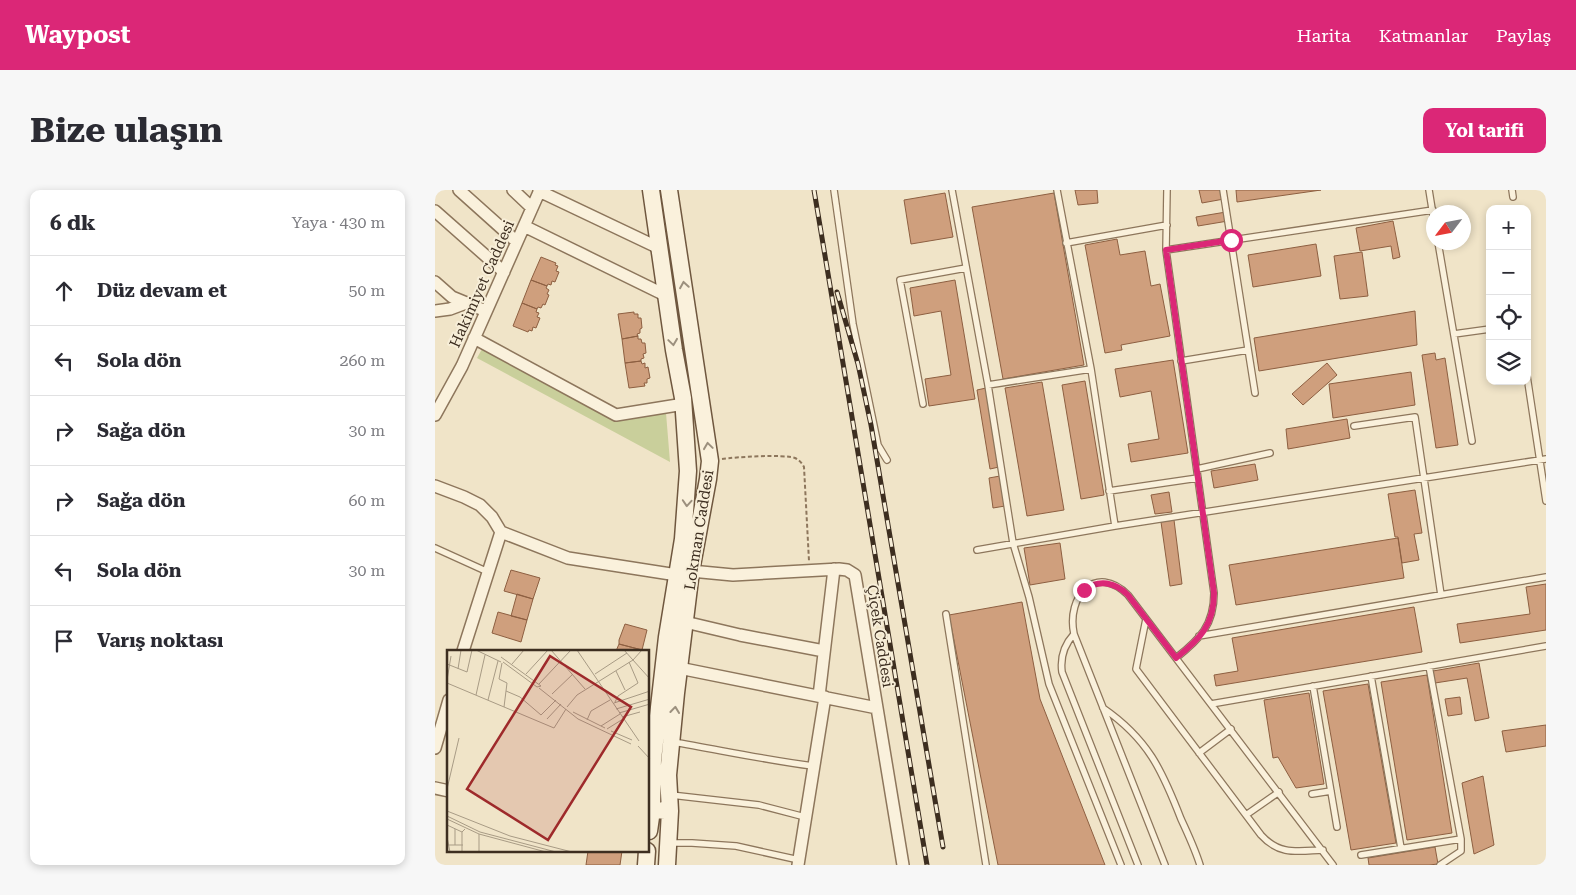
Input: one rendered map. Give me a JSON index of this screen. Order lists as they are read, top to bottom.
{
  "streets": {
    "street": ["Hakimiyet Caddesi", "Lokman Caddesi", "Çiçek Caddesi"]
  },
  "crossings": [
    ["Lokman Caddesi", "Çiçek Caddesi"]
  ],
  "north": "bottom left",
  "page": {
    "header": "Waypost",
    "nav": ["Harita", "Katmanlar", "Paylaş"],
    "buttons": "Yol tarifi",
    "title": "Bize ulaşın",
    "heading": ["6 dk", "Yaya · 430 m"],
    "map_buttons": ["+", "−"],
    "list": [
      ["Düz devam et", "50 m"],
      ["Sola dön", "260 m"],
      ["Sağa dön", "30 m"],
      ["Sağa dön", "60 m"],
      ["Sola dön", "30 m"],
      "Varış noktası"
    ]
  }
}
